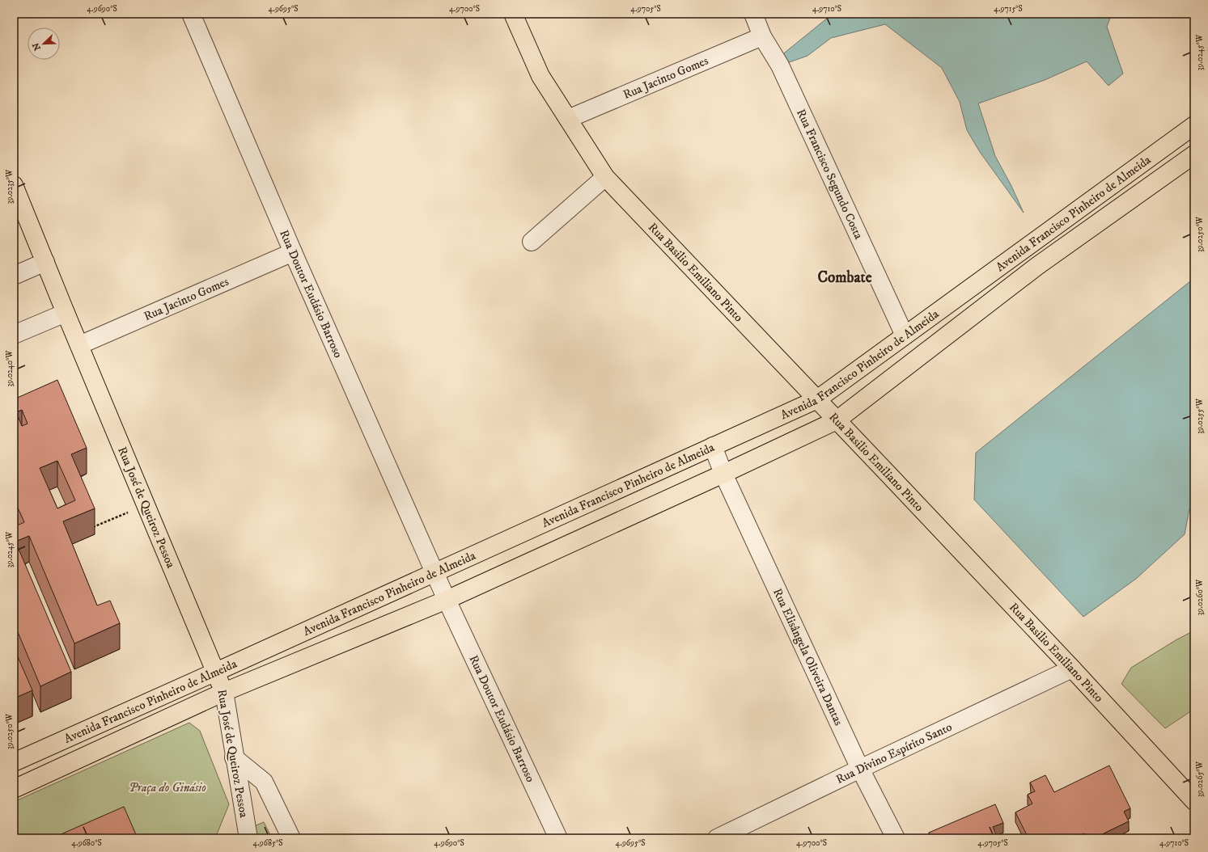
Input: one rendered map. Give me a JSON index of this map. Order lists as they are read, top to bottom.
{
  "streets": {
    "main road": ["Avenida Francisco Pinheiro de Almeida", "Rua Basilio Emiliano Pinto", "Rua José de Queiroz Pessoa"],
    "street": [
      "Rua Jacinto Gomes",
      "Rua Francisco Segundo Costa",
      "Rua Doutor Eudásio Barroso",
      "Rua Elisângela Oliveira Dantas",
      "Rua Divino Espírito Santo"
    ]
  },
  "crossings": [
    ["Rua Jacinto Gomes", "Rua Francisco Segundo Costa"],
    ["Rua Jacinto Gomes", "Rua Basilio Emiliano Pinto"],
    ["Rua Jacinto Gomes", "Rua Doutor Eudásio Barroso"],
    ["Rua Jacinto Gomes", "Rua José de Queiroz Pessoa"],
    ["Rua Francisco Segundo Costa", "Avenida Francisco Pinheiro de Almeida"],
    ["Avenida Francisco Pinheiro de Almeida", "Rua Basilio Emiliano Pinto"],
    ["Avenida Francisco Pinheiro de Almeida", "Rua Doutor Eudásio Barroso"],
    ["Avenida Francisco Pinheiro de Almeida", "Rua José de Queiroz Pessoa"],
    ["Avenida Francisco Pinheiro de Almeida", "Rua Elisângela Oliveira Dantas"],
    ["Rua Basilio Emiliano Pinto", "Rua Divino Espírito Santo"],
    ["Rua Elisângela Oliveira Dantas", "Rua Divino Espírito Santo"]
  ],
  "districts": ["Combate"],
  "parks": ["Praça do Ginásio"],
  "north": "bottom left",
  "coordinates": [
    "4.9690°S",
    "4.9695°S",
    "4.9700°S",
    "4.9705°S",
    "4.9710°S",
    "4.9715°S",
    "39.0245°W",
    "39.0235°W",
    "39.0250°W",
    "39.0240°W",
    "39.0255°W",
    "39.0260°W",
    "39.0265°W",
    "4.9680°S",
    "4.9685°S"
  ]
}
